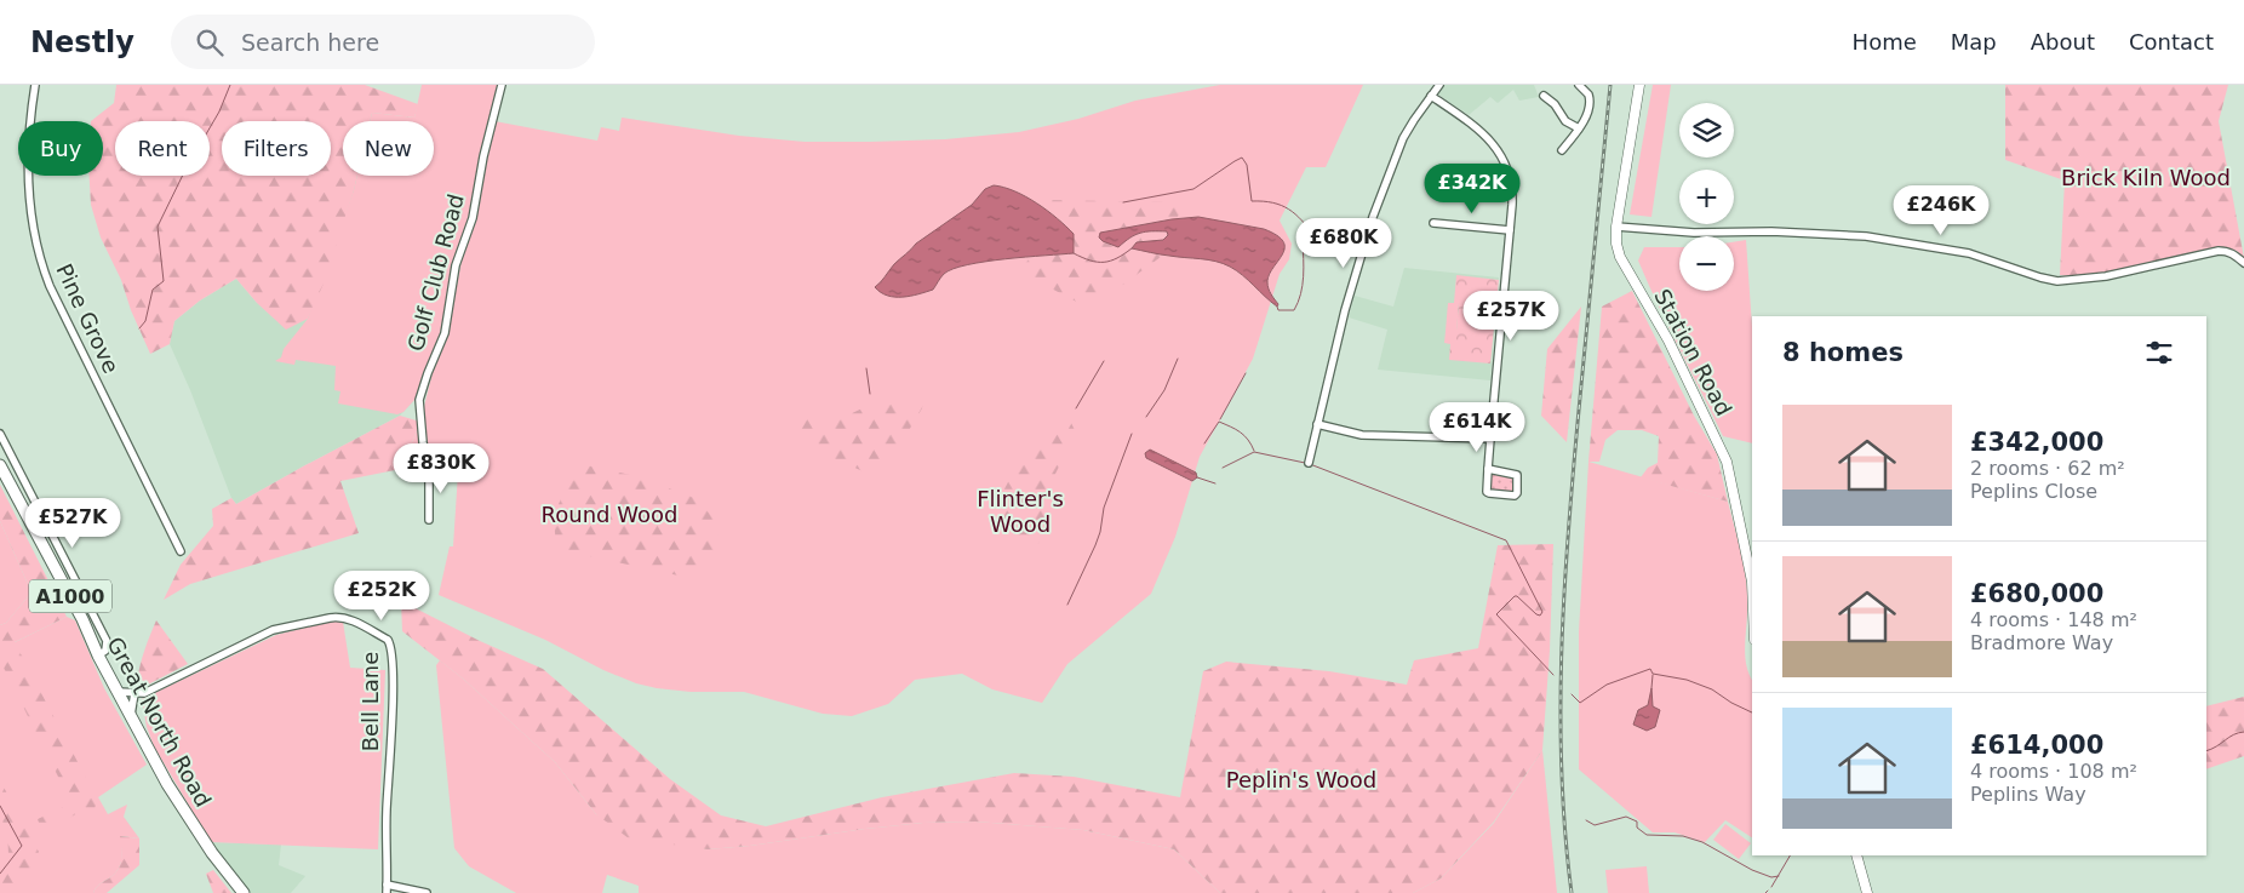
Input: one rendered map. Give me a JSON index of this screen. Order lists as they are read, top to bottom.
{
  "streets": {
    "main road": ["A1000", "Great North Road"],
    "street": [
      "Golf Club Road",
      "Pine Grove",
      "Station Road",
      "Bell Lane"
    ]
  },
  "crossings": [
    ["Bell Lane", "Great North Road"]
  ],
  "parks": [
    "Brick Kiln Wood",
    "Flinter's Wood",
    "Round Wood",
    "Peplin's Wood"
  ],
  "page": {
    "header": "Nestly",
    "search": "Search here",
    "nav": [
      "Home",
      "Map",
      "About",
      "Contact"
    ],
    "map_buttons": ["+", "−"],
    "chip": [
      "Buy",
      "Rent",
      "Filters",
      "New"
    ],
    "price": [
      "£342K",
      "£246K",
      "£680K",
      "£257K",
      "£614K",
      "£830K",
      "£527K",
      "£252K"
    ],
    "heading": "8 homes",
    "list": [
      {
        "name": "£342,000",
        "note": "2 rooms · 62 m² · Peplins Close"
      },
      {
        "name": "£680,000",
        "note": "4 rooms · 148 m² · Bradmore Way"
      },
      {
        "name": "£614,000",
        "note": "4 rooms · 108 m² · Peplins Way"
      }
    ]
  }
}
